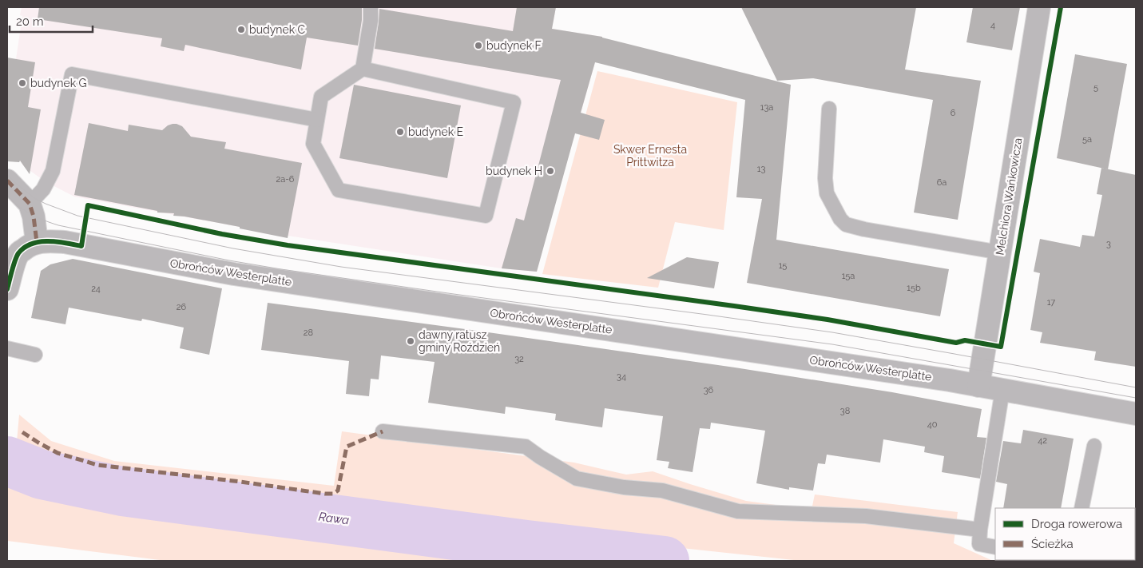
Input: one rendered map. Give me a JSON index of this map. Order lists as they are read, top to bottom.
{
  "streets": {
    "street": ["Melchiora Wańkowicza", "Obrońców Westerplatte"]
  },
  "crossings": [
    ["Melchiora Wańkowicza", "Obrońców Westerplatte"]
  ],
  "water": ["Rawa"],
  "parks": ["Skwer Ernesta Prittwitza"],
  "places": [
    "budynek C",
    "budynek F",
    "budynek G",
    "budynek E",
    "budynek H",
    "dawny ratusz gminy Roździeń"
  ],
  "house_numbers": [
    "4",
    "5",
    "13a",
    "6",
    "5a",
    "13",
    "2a-6",
    "6a",
    "3",
    "15",
    "15a",
    "15b",
    "24",
    "17",
    "26",
    "28",
    "32",
    "34",
    "36",
    "38",
    "40",
    "42"
  ],
  "legend": ["Droga rowerowa", "Ścieżka"],
  "scale_bar": "20 m"
}
